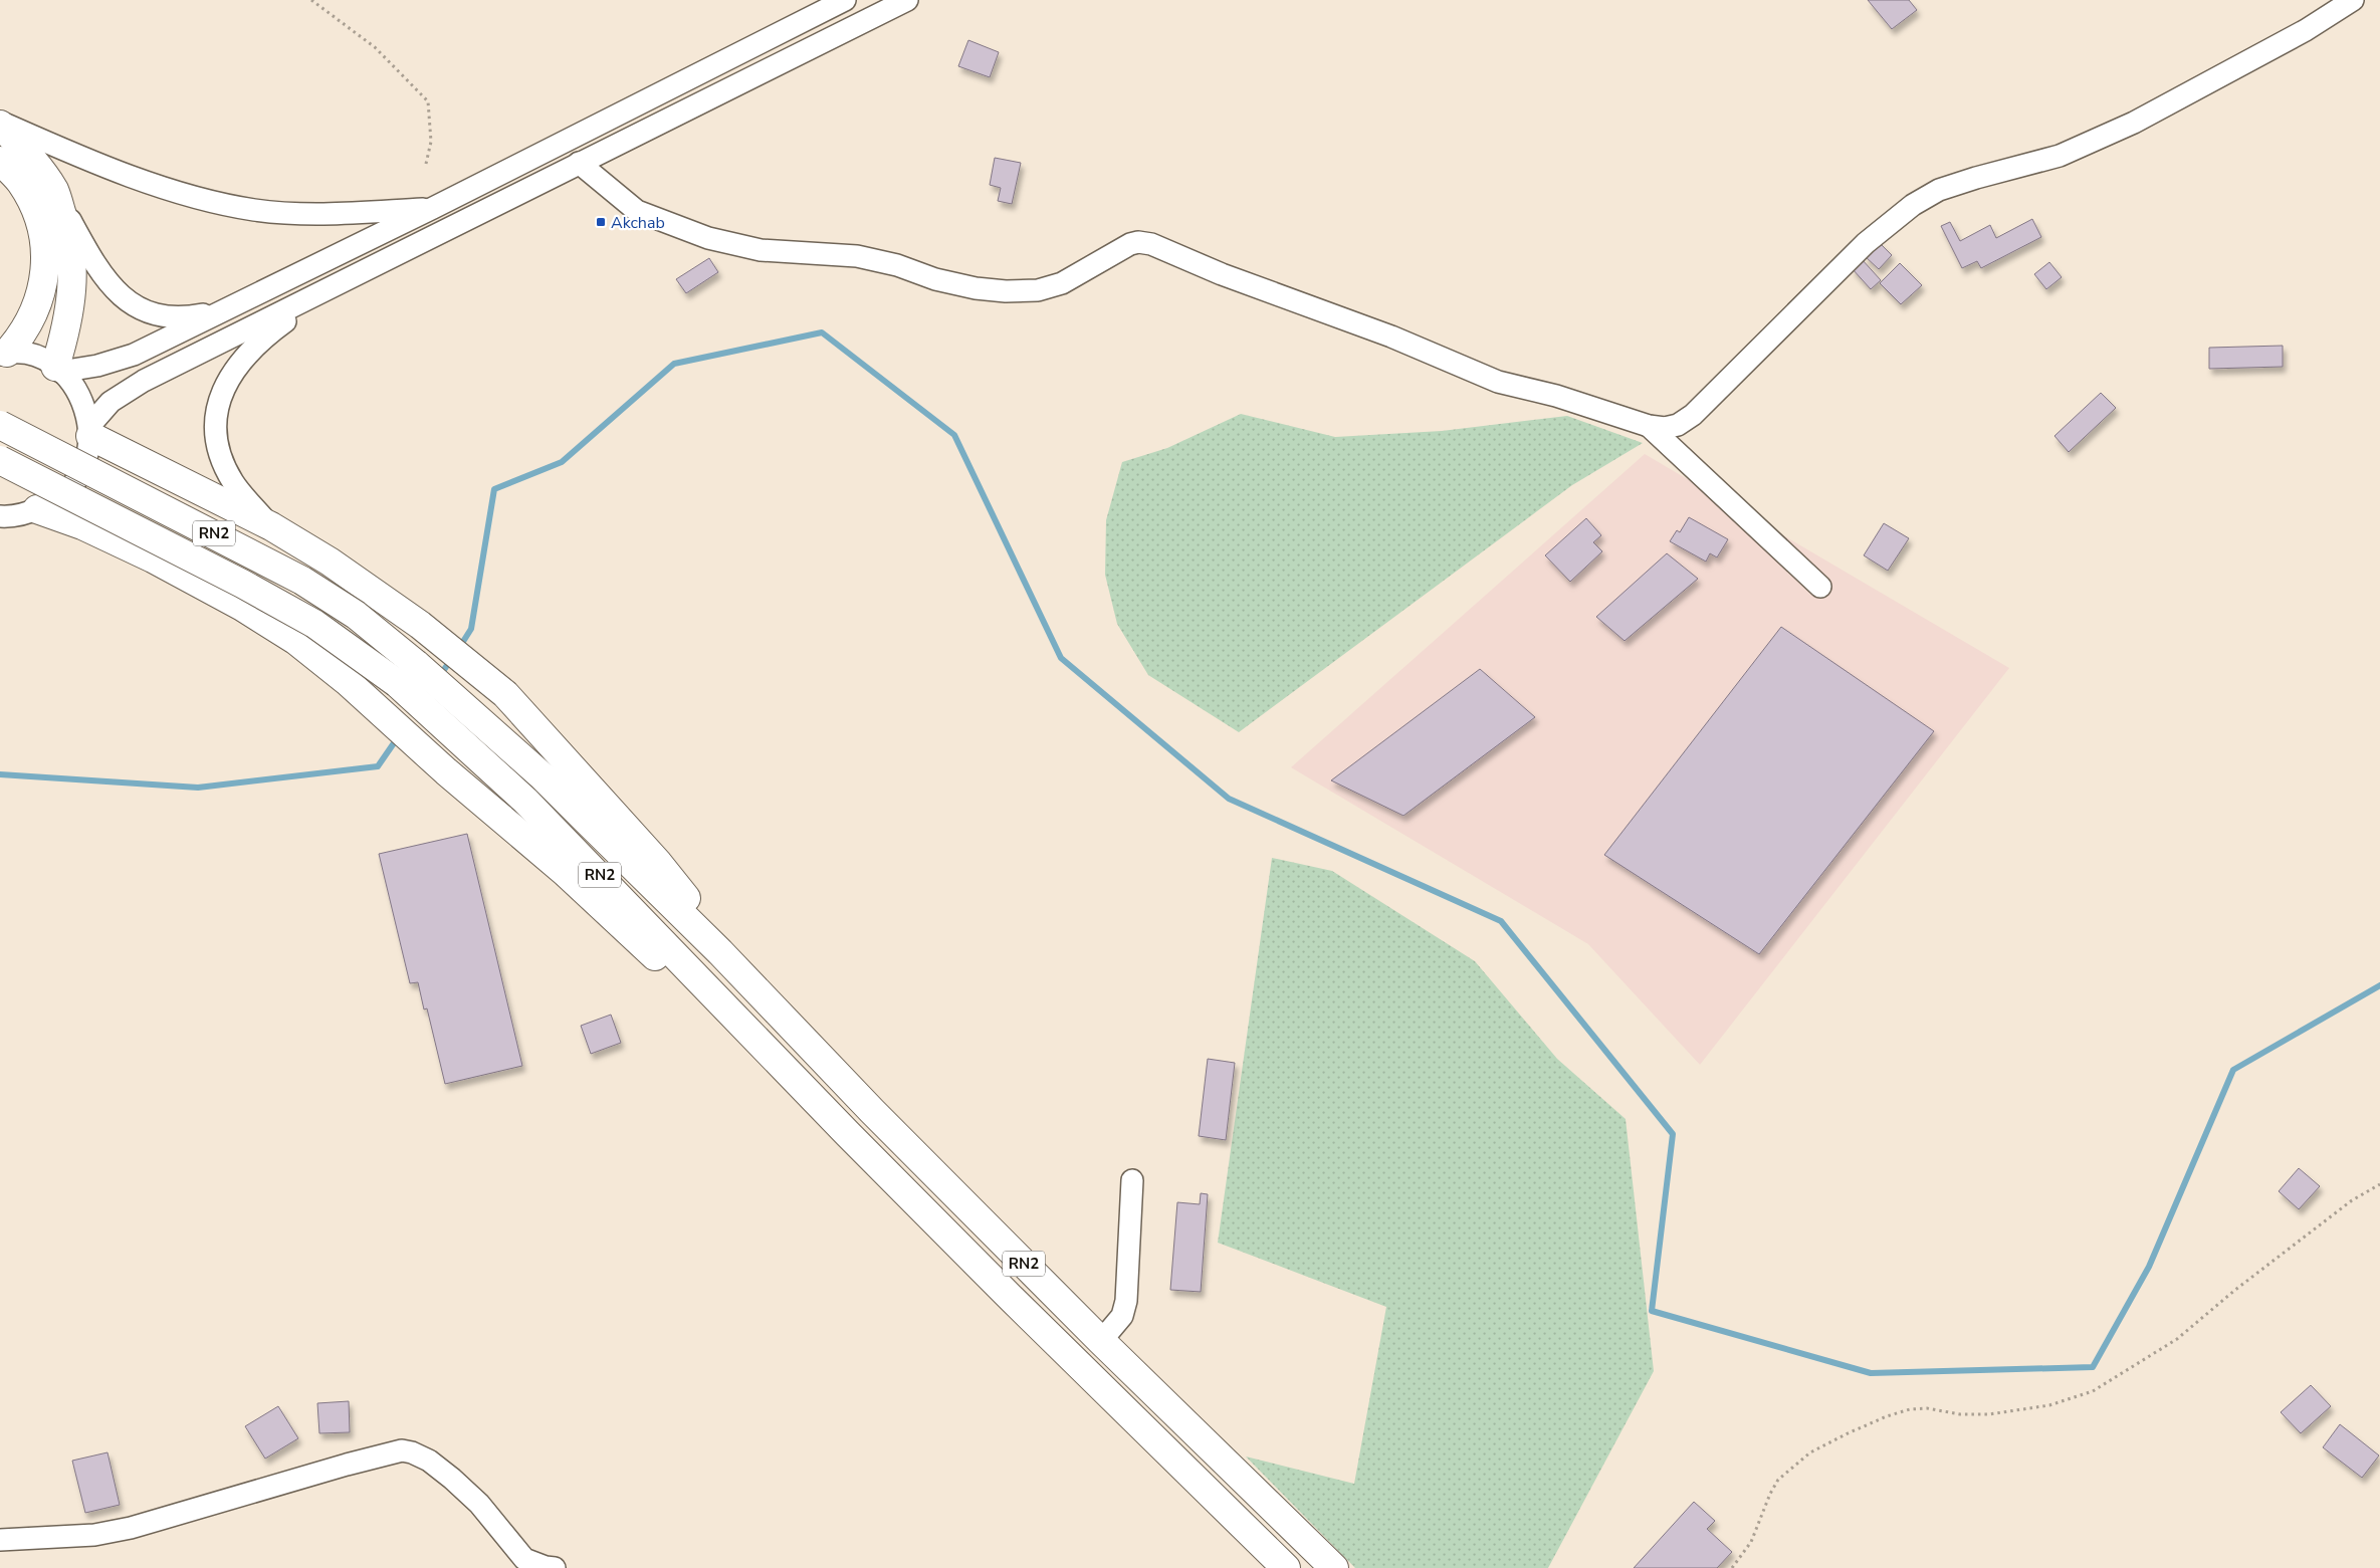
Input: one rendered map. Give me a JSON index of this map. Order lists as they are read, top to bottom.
{
  "streets": {
    "highway": ["RN2"]
  },
  "places": {
    "transit": ["Akchab"]
  }
}
